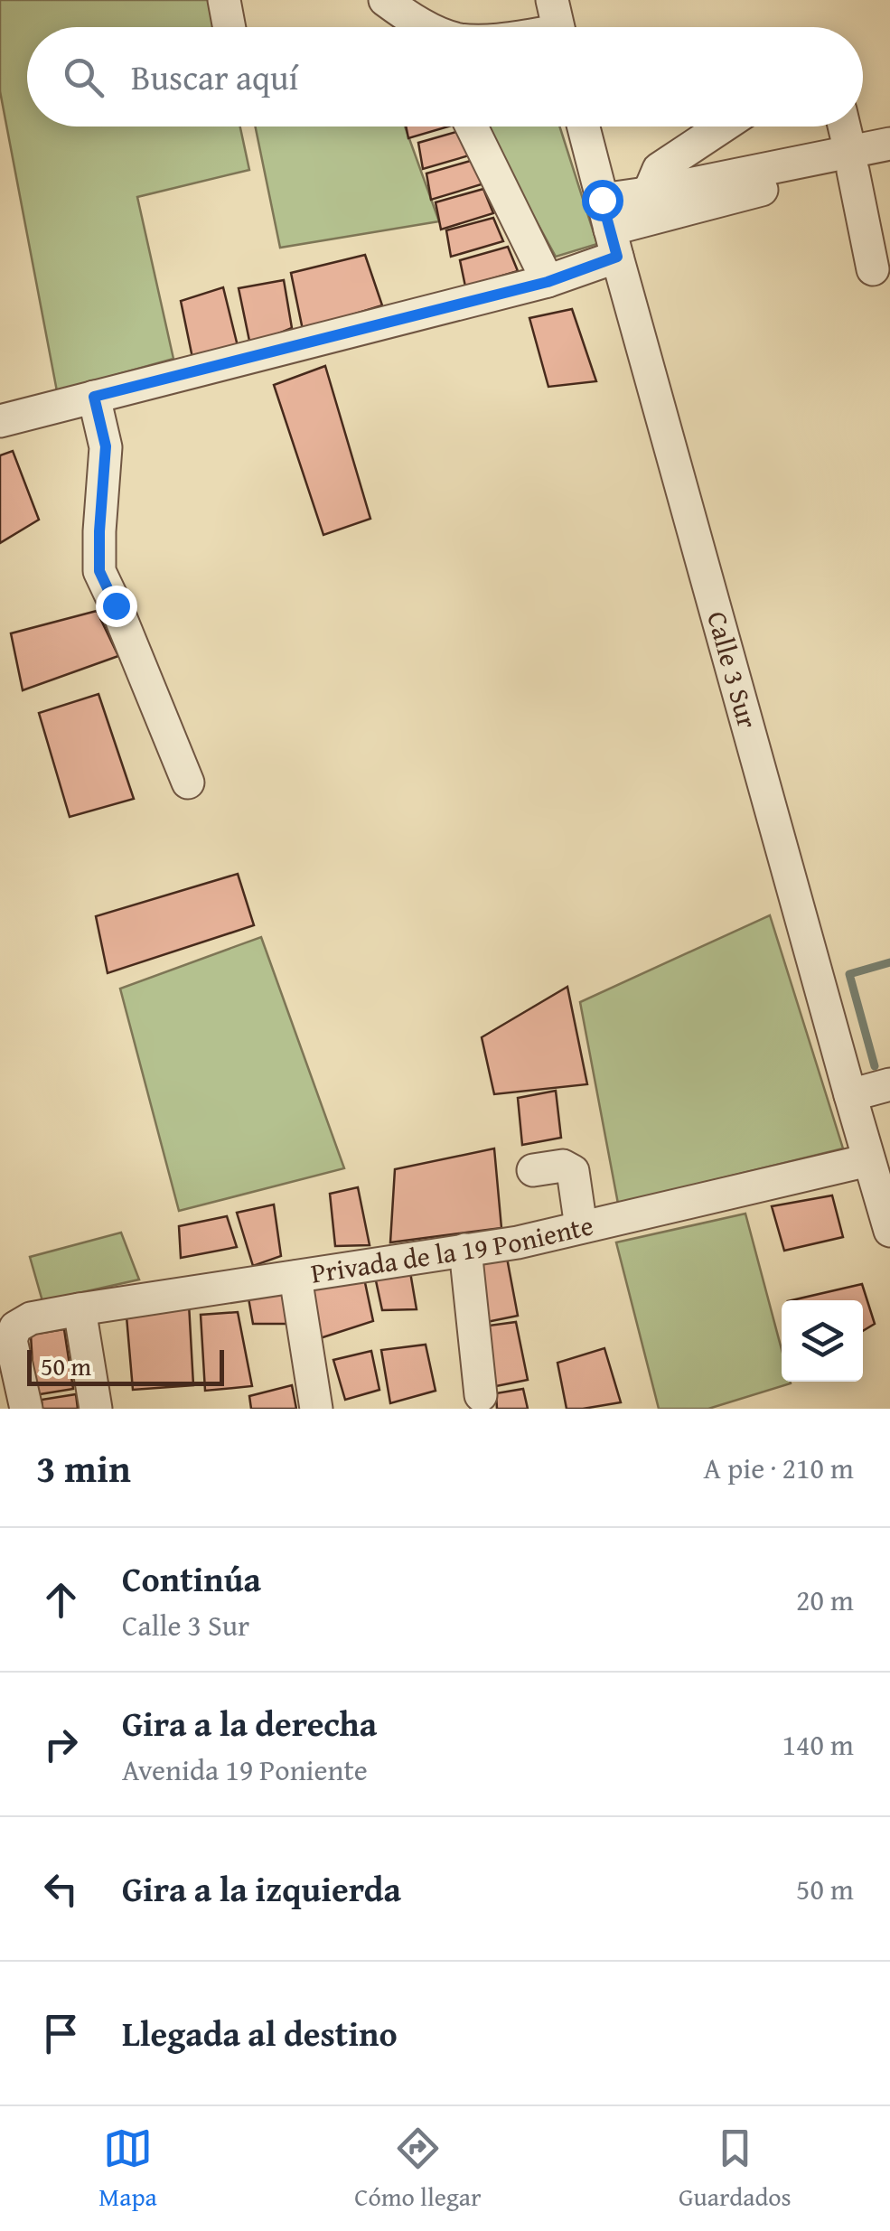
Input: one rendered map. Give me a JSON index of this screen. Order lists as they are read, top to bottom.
{
  "streets": {
    "street": ["Calle 3 Sur", "Privada de la 19 Poniente"]
  },
  "crossings": [
    ["Calle 3 Sur", "Privada de la 19 Poniente"]
  ],
  "scale_bar": "50 m",
  "page": {
    "search": "Buscar aquí",
    "scale": "50 m",
    "heading": ["3 min", "A pie · 210 m"],
    "list": [
      ["Continúa", "Calle 3 Sur", "20 m"],
      ["Gira a la derecha", "Avenida 19 Poniente", "140 m"],
      ["Gira a la izquierda", "50 m"],
      "Llegada al destino"
    ],
    "nav": ["Mapa", "Cómo llegar", "Guardados"]
  }
}
